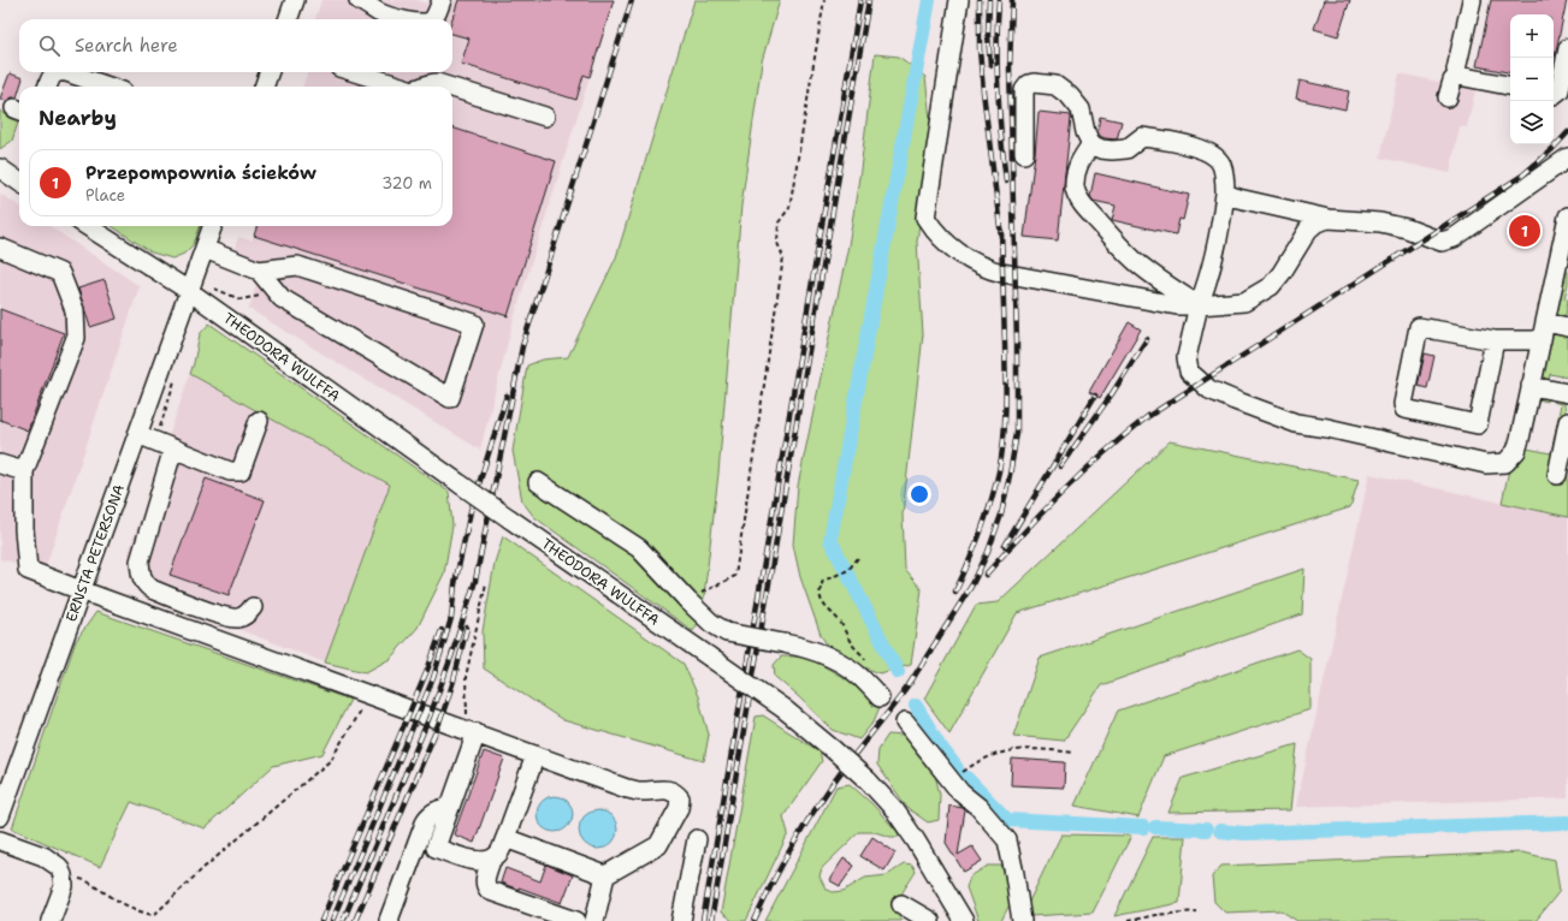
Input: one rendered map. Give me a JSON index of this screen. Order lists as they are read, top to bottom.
{
  "streets": {
    "street": ["THEODORA WULFFA", "ERNSTA PETERSONA"]
  },
  "crossings": [
    ["THEODORA WULFFA", "ERNSTA PETERSONA"]
  ],
  "page": {
    "map_buttons": ["+", "−"],
    "search": "Search here",
    "heading": "Nearby",
    "list": [
      {
        "mark": "1",
        "name": "Przepompownia ścieków",
        "note": "Place",
        "value": "320 m"
      }
    ],
    "pins": "1"
  }
}
